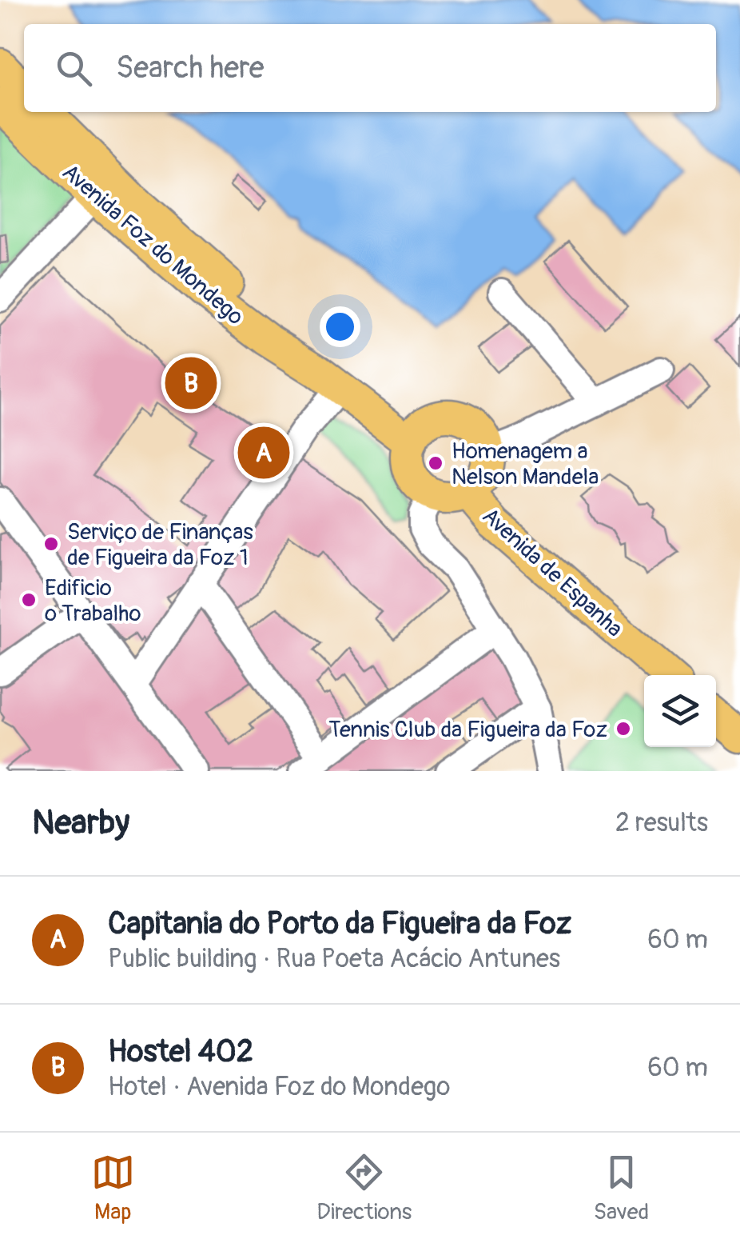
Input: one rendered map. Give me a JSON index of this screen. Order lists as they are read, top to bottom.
{
  "streets": {
    "main road": ["Avenida Foz do Mondego", "Avenida de Espanha"]
  },
  "crossings": [
    ["Avenida Foz do Mondego", "Avenida de Espanha"]
  ],
  "places": [
    "Homenagem a Nelson Mandela",
    "Serviço de Finanças de Figueira da Foz 1",
    "Edificio o Trabalho",
    "Tennis Club da Figueira da Foz"
  ],
  "page": {
    "search": "Search here",
    "pins": ["B", "A"],
    "heading": ["Nearby", "2 results"],
    "list": [
      {
        "mark": "A",
        "name": "Capitania do Porto da Figueira da Foz",
        "note": "Public building · Rua Poeta Acácio Antunes",
        "value": "60 m"
      },
      {
        "mark": "B",
        "name": "Hostel 402",
        "note": "Hotel · Avenida Foz do Mondego",
        "value": "60 m"
      }
    ],
    "nav": ["Map", "Directions", "Saved"]
  }
}
